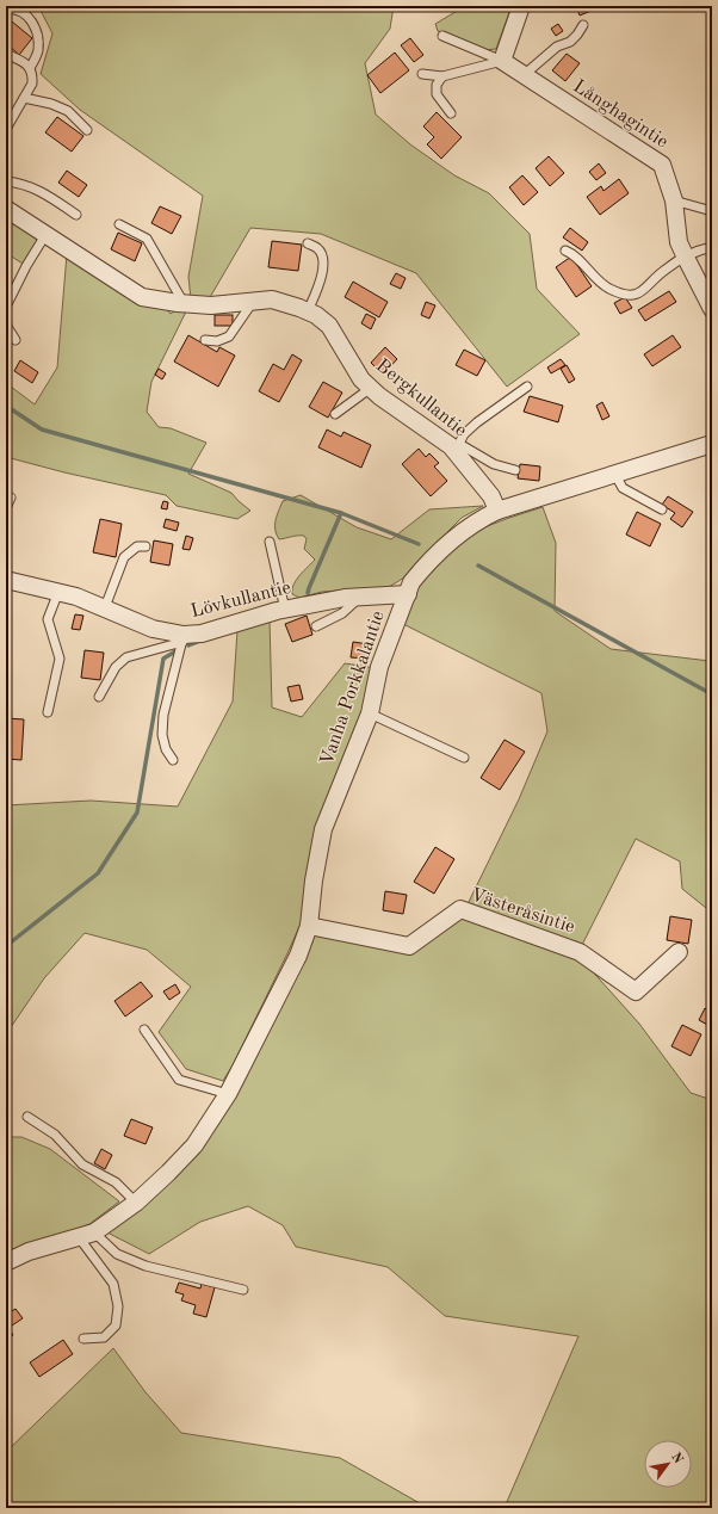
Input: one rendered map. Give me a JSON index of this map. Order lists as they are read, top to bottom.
{
  "streets": {
    "street": [
      "Långhagintie",
      "Bergkullantie",
      "Lövkullantie",
      "Vanha Porkkalantie",
      "Västeråsintie"
    ]
  },
  "crossings": [
    ["Bergkullantie", "Vanha Porkkalantie"],
    ["Lövkullantie", "Vanha Porkkalantie"],
    ["Vanha Porkkalantie", "Västeråsintie"]
  ],
  "north": "top right"
}
